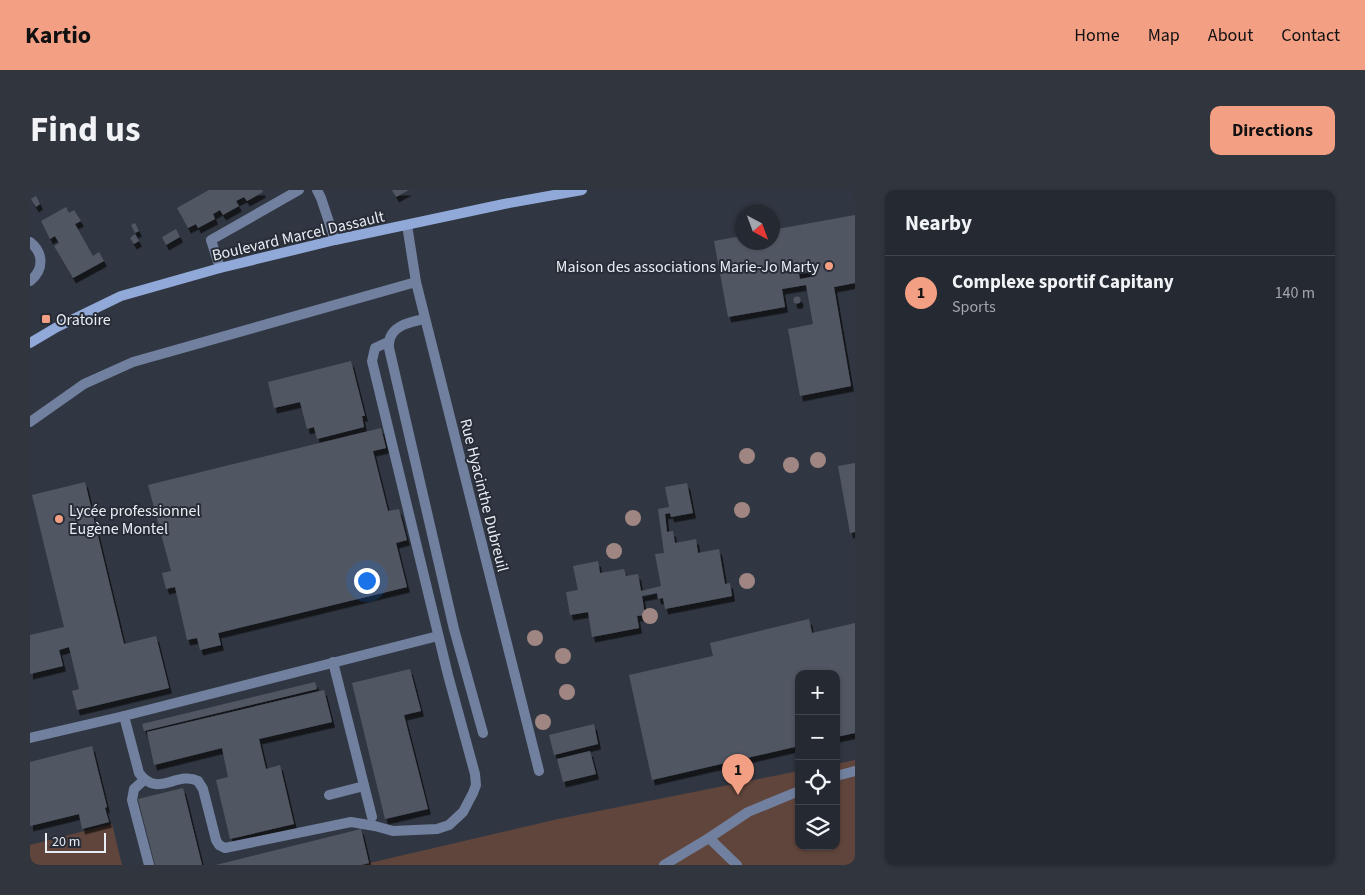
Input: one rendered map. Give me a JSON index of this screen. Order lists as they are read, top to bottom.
{
  "streets": {
    "main road": ["Boulevard Marcel Dassault"],
    "street": ["Rue Hyacinthe Dubreuil"]
  },
  "crossings": [
    ["Boulevard Marcel Dassault", "Rue Hyacinthe Dubreuil"]
  ],
  "places": {
    "other": ["Maison des associations Marie-Jo Marty", "Lycée professionnel Eugène Montel"],
    "transit": ["Oratoire"]
  },
  "scale_bar": "20 m",
  "north": "bottom right",
  "page": {
    "header": "Kartio",
    "nav": [
      "Home",
      "Map",
      "About",
      "Contact"
    ],
    "title": "Find us",
    "buttons": "Directions",
    "heading": "Nearby",
    "list": [
      {
        "mark": "1",
        "name": "Complexe sportif Capitany",
        "note": "Sports",
        "value": "140 m"
      }
    ],
    "map_buttons": ["+", "−"],
    "pins": "1",
    "scale": "20 m"
  }
}
